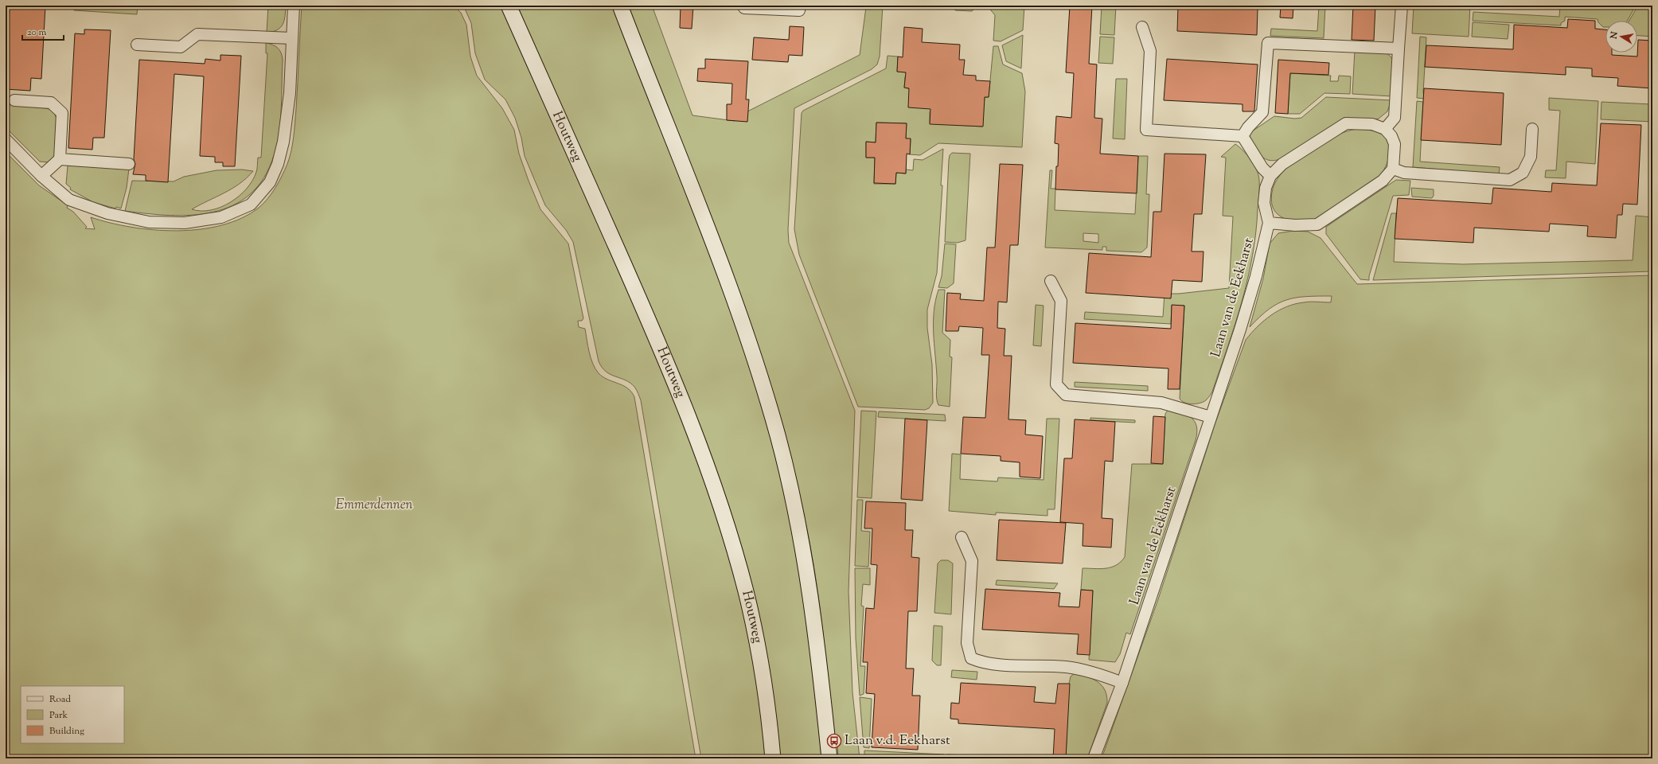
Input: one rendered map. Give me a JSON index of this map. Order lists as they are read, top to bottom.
{
  "streets": {
    "street": ["Houtweg", "Laan van de Eekharst"]
  },
  "parks": ["Emmerdennen"],
  "places": {
    "bus stop": ["Laan v.d. Eekharst"]
  },
  "legend": ["Road", "Park", "Building"],
  "scale_bar": "20 m",
  "north": "left"
}
